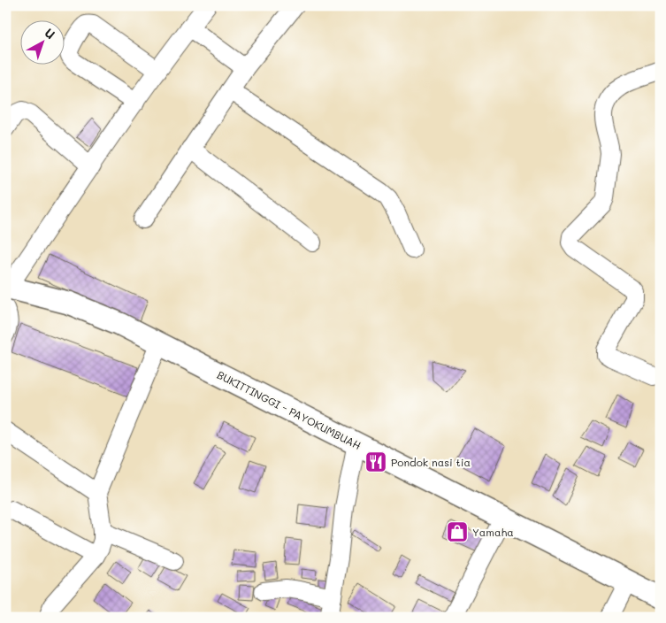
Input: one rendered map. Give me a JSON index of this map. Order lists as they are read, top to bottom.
{
  "streets": {
    "main road": ["BUKITTINGGI - PAYOKUMBUAH"]
  },
  "places": {
    "restaurant": ["Pondok nasi tia"],
    "shop": ["Yamaha"]
  },
  "north": "top right"
}
